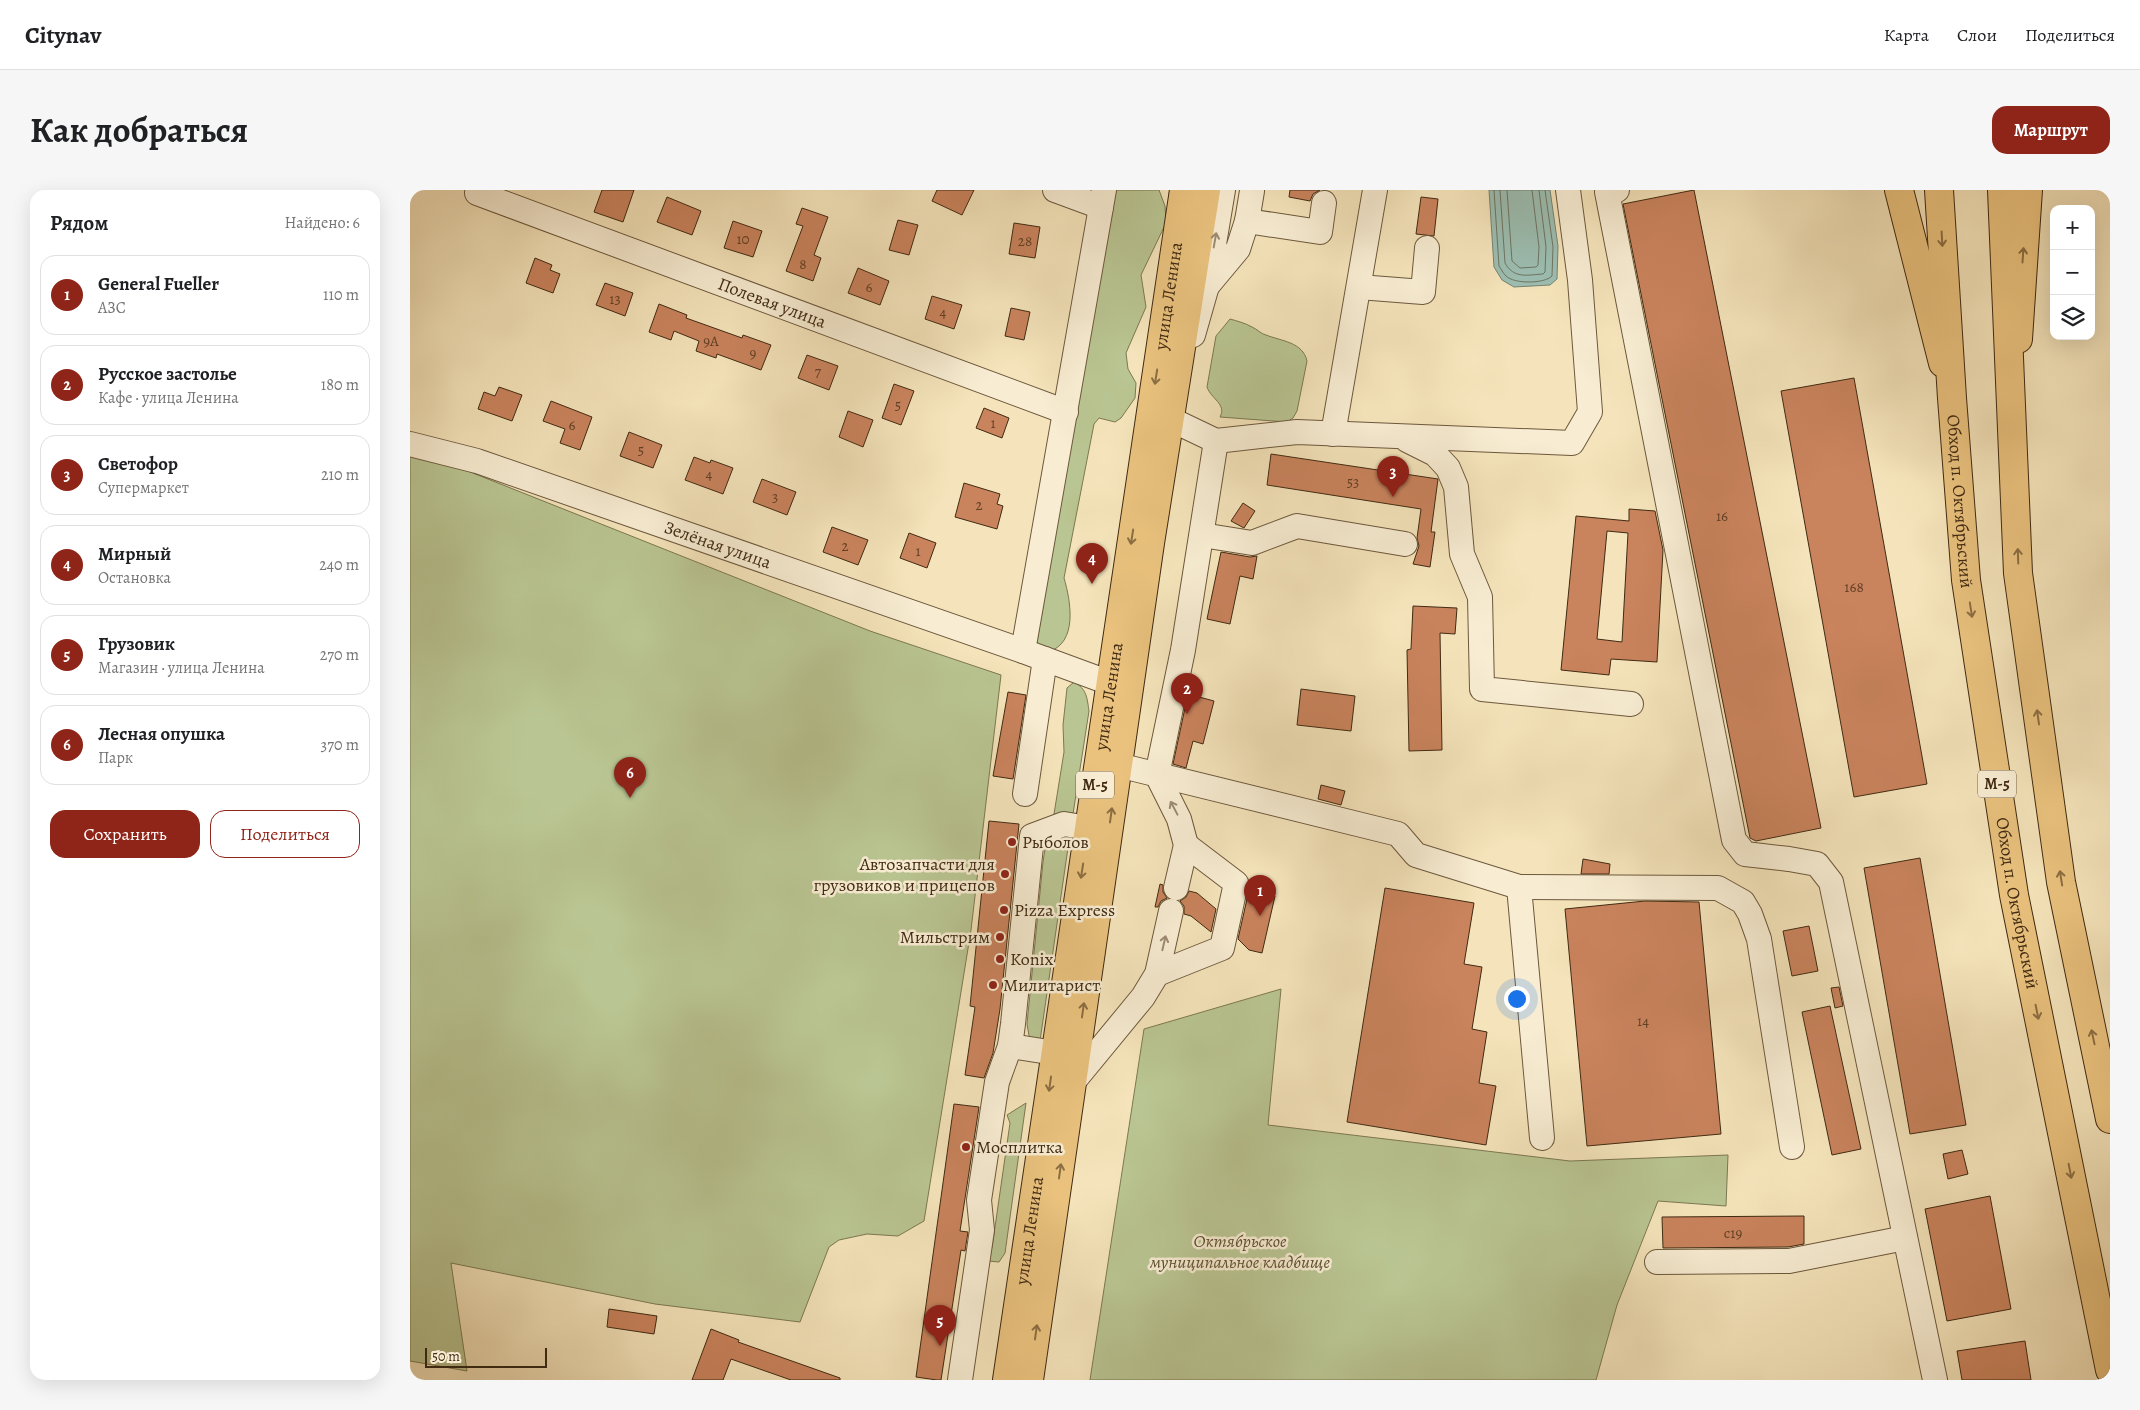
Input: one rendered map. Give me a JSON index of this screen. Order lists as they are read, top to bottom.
{
  "streets": {
    "main road": ["улица Ленина", "Обход п. Октябрьский", "М-5"],
    "street": ["Полевая улица", "Зелёная улица"]
  },
  "crossings": [
    ["улица Ленина", "Зелёная улица"]
  ],
  "parks": ["Октябрьское муниципальное кладбище"],
  "places": [
    "Рыболов",
    "Автозапчасти для грузовиков и прицепов",
    "Pizza Express",
    "Мильстрим",
    "Konix",
    "Милитарист",
    "Мосплитка"
  ],
  "house_numbers": [
    "10",
    "28",
    "8",
    "6",
    "13",
    "4",
    "9А",
    "9",
    "7",
    "5",
    "1",
    "6",
    "5",
    "4",
    "53",
    "3",
    "2",
    "16",
    "2",
    "1",
    "168",
    "14",
    "с19"
  ],
  "scale_bar": "50 m",
  "page": {
    "header": "Citynav",
    "nav": ["Карта", "Слои", "Поделиться"],
    "title": "Как добраться",
    "buttons": [
      "Маршрут",
      ["Сохранить", "Поделиться"]
    ],
    "heading": ["Рядом", "Найдено: 6"],
    "map_buttons": ["+", "−"],
    "list": [
      {
        "mark": "1",
        "name": "General Fueller",
        "note": "АЗС",
        "value": "110 m"
      },
      {
        "mark": "2",
        "name": "Русское застолье",
        "note": "Кафе · улица Ленина",
        "value": "180 m"
      },
      {
        "mark": "3",
        "name": "Светофор",
        "note": "Супермаркет",
        "value": "210 m"
      },
      {
        "mark": "4",
        "name": "Мирный",
        "note": "Остановка",
        "value": "240 m"
      },
      {
        "mark": "5",
        "name": "Грузовик",
        "note": "Магазин · улица Ленина",
        "value": "270 m"
      },
      {
        "mark": "6",
        "name": "Лесная опушка",
        "note": "Парк",
        "value": "370 m"
      }
    ],
    "pins": [
      "3",
      "4",
      "2",
      "6",
      "1",
      "5"
    ],
    "scale": "50 m"
  }
}
